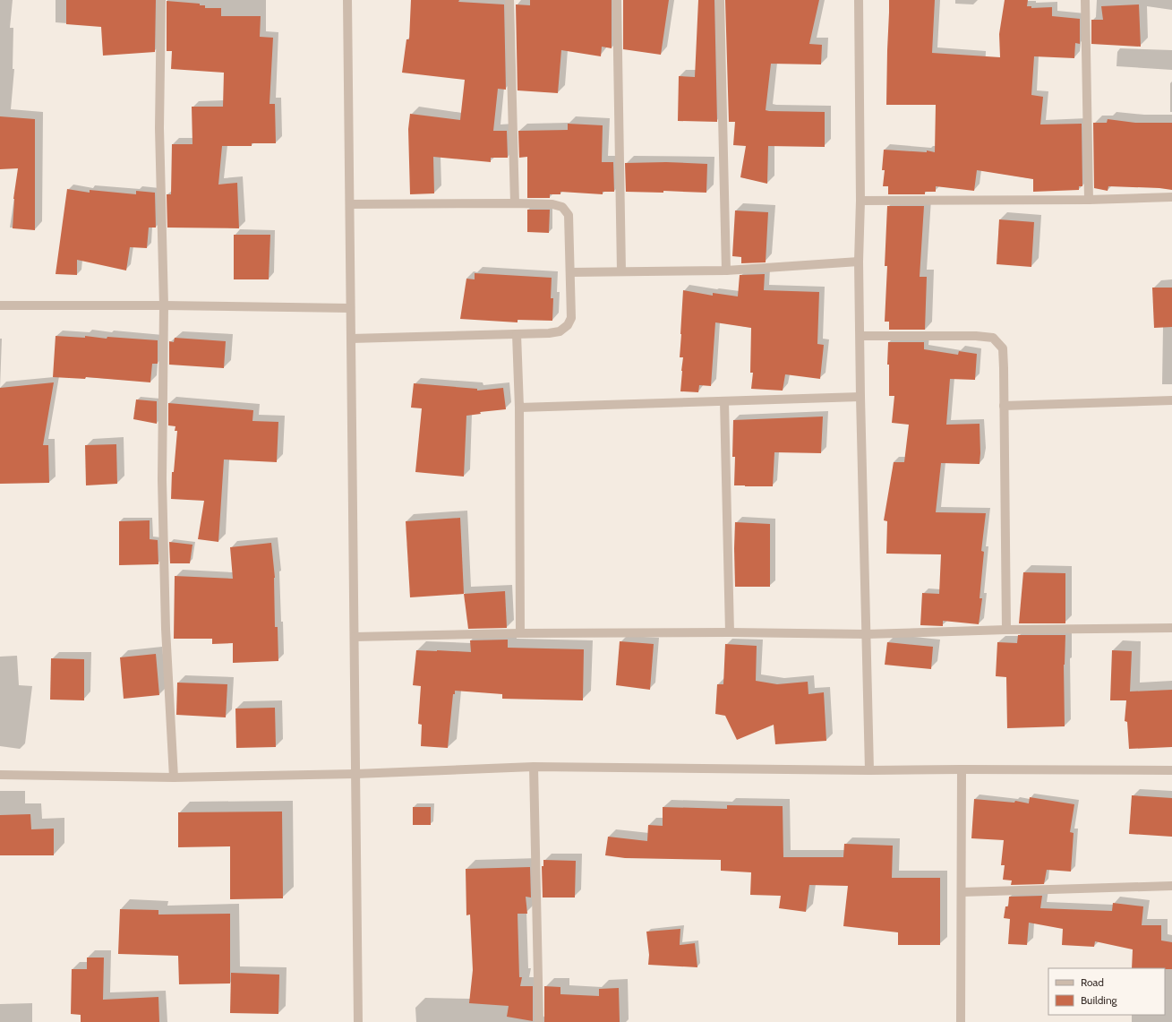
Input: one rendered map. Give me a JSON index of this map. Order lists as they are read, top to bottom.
{
  "legend": ["Road", "Building"]
}
